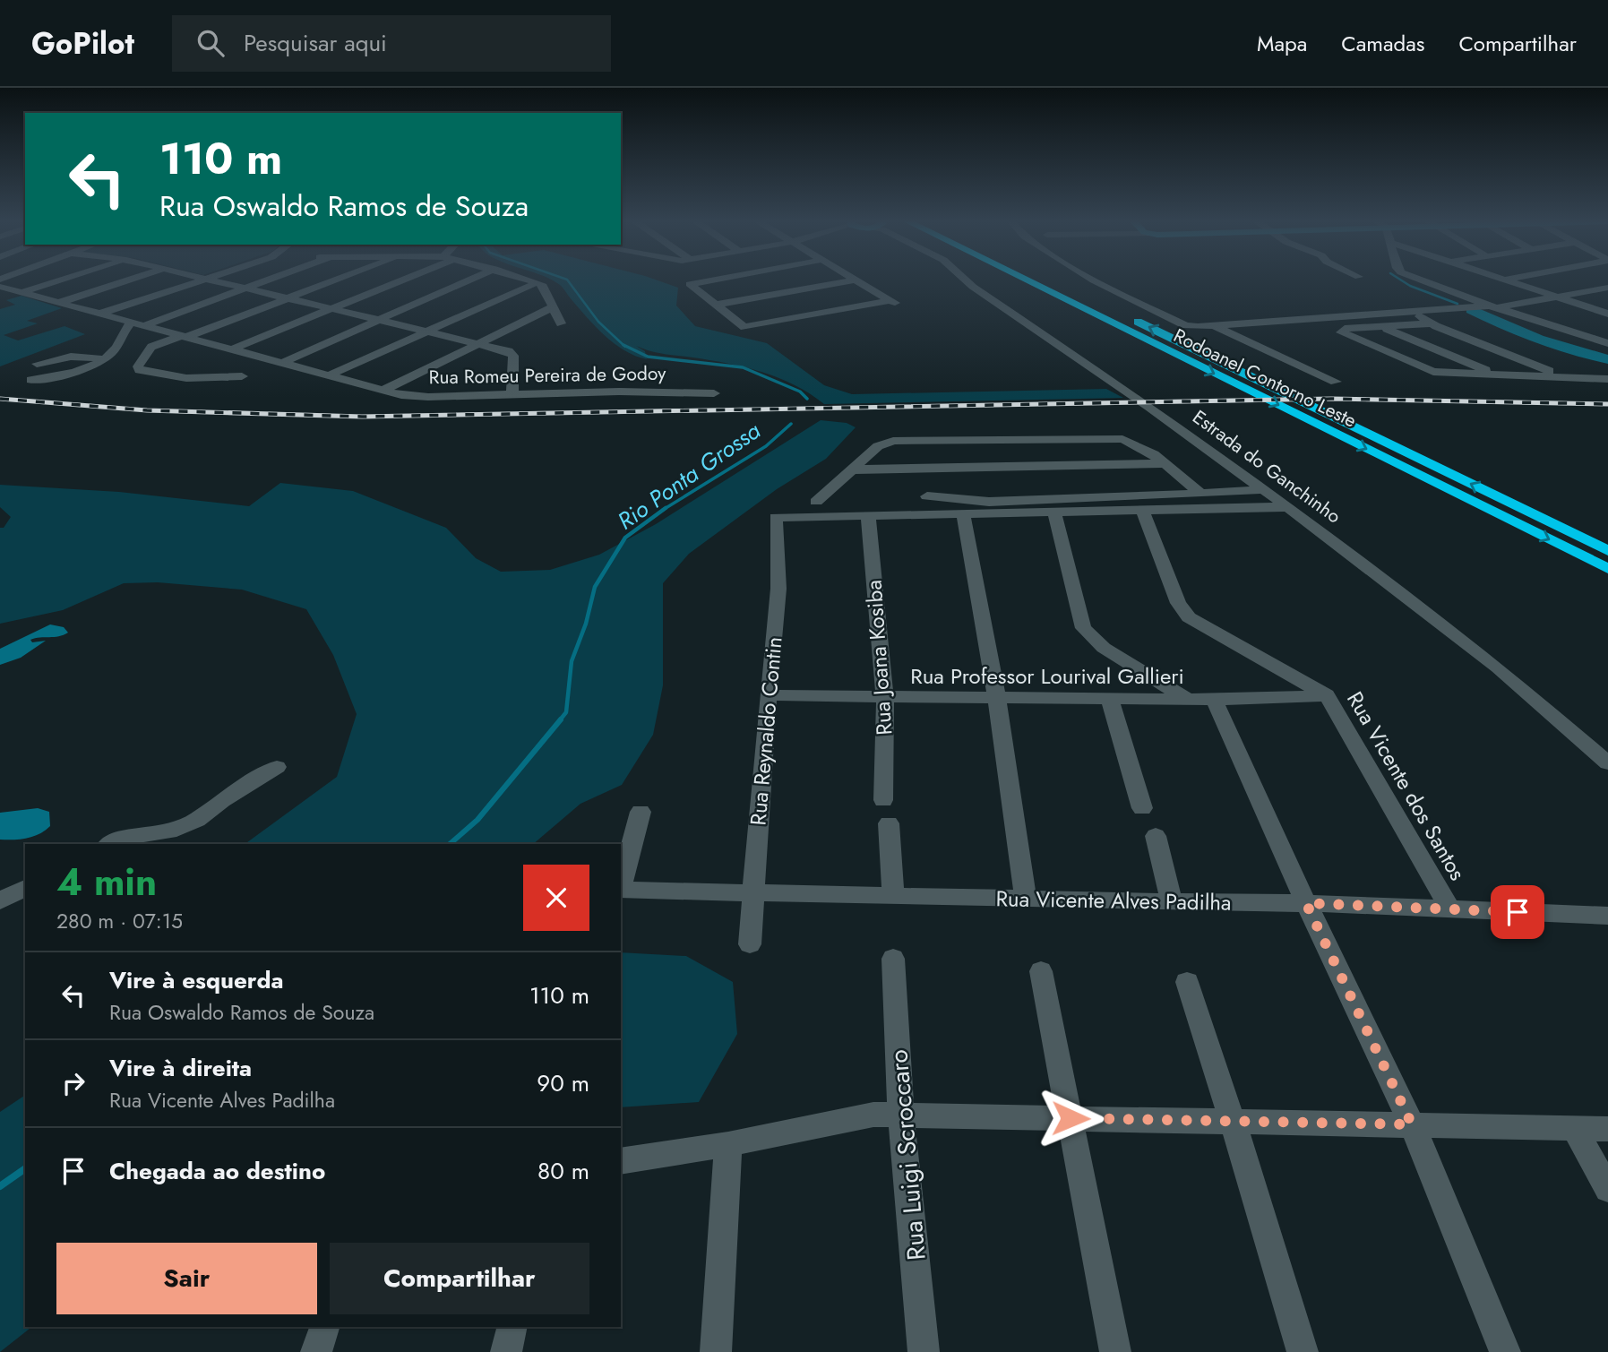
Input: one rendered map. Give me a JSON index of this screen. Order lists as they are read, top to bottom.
{
  "streets": {
    "highway": ["Rodoanel Contorno Leste"],
    "street": [
      "Rua Romeu Pereira de Godoy",
      "Estrada do Ganchinho",
      "Rua Joana Kosiba",
      "Rua Professor Lourival Gallieri",
      "Rua Reynaldo Contin",
      "Rua Vicente dos Santos",
      "Rua Vicente Alves Padilha",
      "Rua Luigi Scroccaro"
    ]
  },
  "crossings": [
    ["Rua Joana Kosiba", "Rua Professor Lourival Gallieri"],
    ["Rua Joana Kosiba", "Rua Reynaldo Contin"],
    ["Rua Professor Lourival Gallieri", "Rua Reynaldo Contin"],
    ["Rua Professor Lourival Gallieri", "Rua Vicente dos Santos"],
    ["Rua Reynaldo Contin", "Rua Vicente Alves Padilha"],
    ["Rua Vicente dos Santos", "Rua Vicente Alves Padilha"]
  ],
  "water": ["Rio Ponta Grossa"],
  "page": {
    "header": "GoPilot",
    "search": "Pesquisar aqui",
    "nav": ["Mapa", "Camadas", "Compartilhar"],
    "turn": ["110 m", "Rua Oswaldo Ramos de Souza"],
    "heading": ["4 min", "280 m · 07:15"],
    "list": [
      {
        "name": "Vire à esquerda",
        "note": "Rua Oswaldo Ramos de Souza",
        "value": "110 m"
      },
      {
        "name": "Vire à direita",
        "note": "Rua Vicente Alves Padilha",
        "value": "90 m"
      },
      {
        "name": "Chegada ao destino",
        "value": "80 m"
      }
    ],
    "buttons": ["Sair", "Compartilhar"]
  }
}
